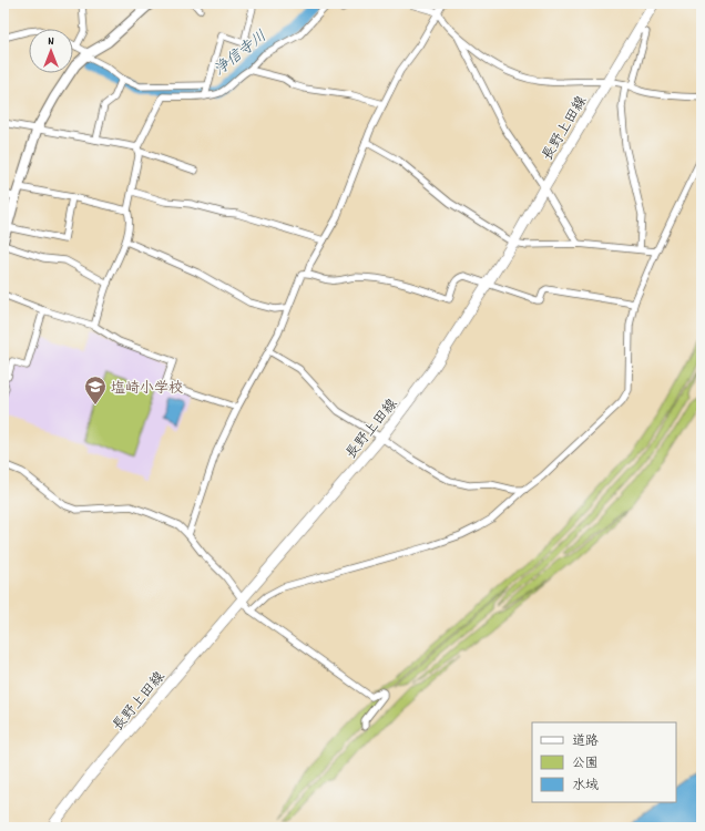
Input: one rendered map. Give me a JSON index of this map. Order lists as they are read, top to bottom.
{
  "streets": {
    "main road": ["長野上田線"]
  },
  "water": ["浄信寺川"],
  "places": {
    "school or university": ["塩崎小学校"]
  },
  "legend": ["道路", "公園", "水域"],
  "north": "top"
}
